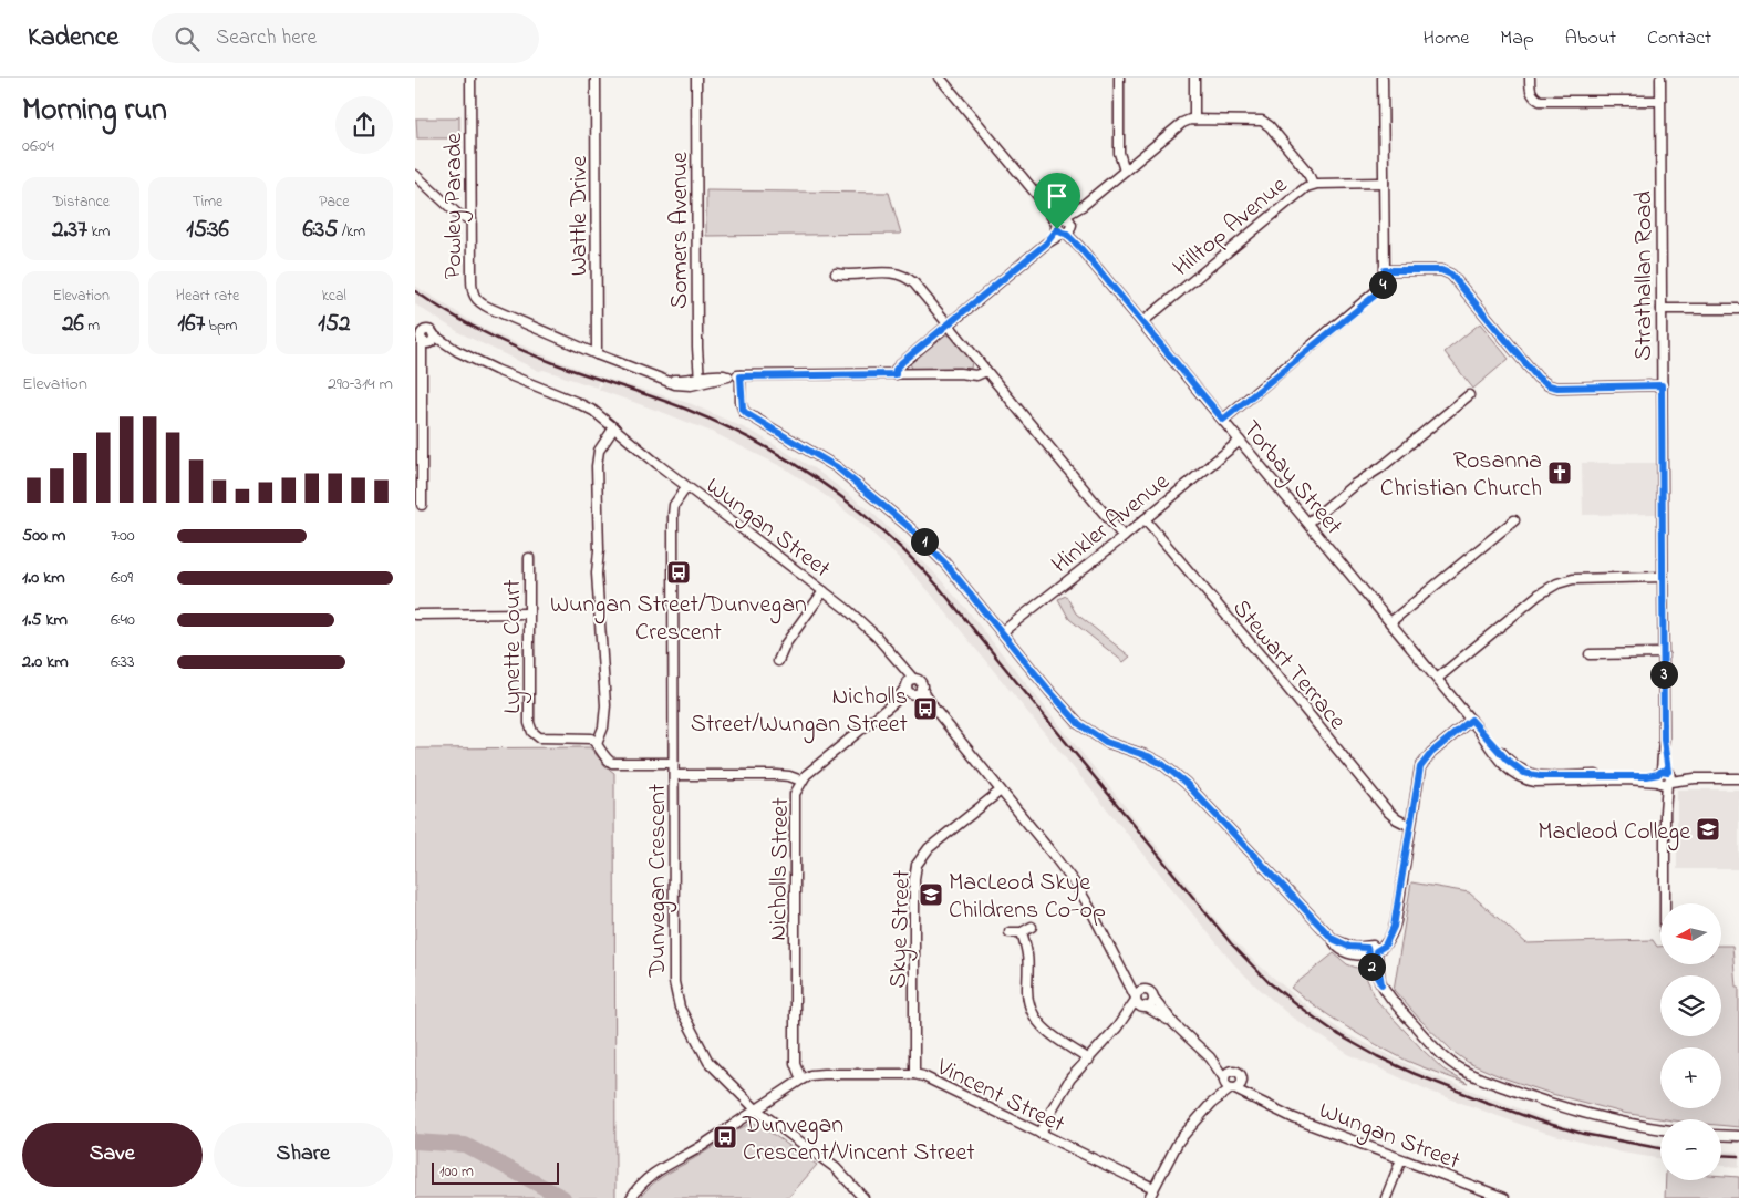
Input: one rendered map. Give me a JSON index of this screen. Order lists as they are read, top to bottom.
{
  "streets": {
    "street": [
      "Powley Parade",
      "Wattle Drive",
      "Hilltop Avenue",
      "Somers Avenue",
      "Strathallan Road",
      "Torbay Street",
      "Hinkler Avenue",
      "Wungan Street",
      "Lynette Court",
      "Stewart Terrace",
      "Nicholls Street",
      "Dunvegan Crescent",
      "Skye Street",
      "Vincent Street"
    ]
  },
  "crossings": [
    ["Powley Parade", "Wattle Drive"],
    ["Hilltop Avenue", "Torbay Street"],
    ["Strathallan Road", "Torbay Street"],
    ["Torbay Street", "Hinkler Avenue"],
    ["Hinkler Avenue", "Stewart Terrace"],
    ["Wungan Street", "Nicholls Street"],
    ["Wungan Street", "Dunvegan Crescent"],
    ["Wungan Street", "Skye Street"],
    ["Nicholls Street", "Vincent Street"],
    ["Dunvegan Crescent", "Vincent Street"],
    ["Skye Street", "Vincent Street"]
  ],
  "places": {
    "church": ["Rosanna Christian Church"],
    "bus stop": ["Wungan Street/Dunvegan Crescent", "Nicholls Street/Wungan Street", "Dunvegan Crescent/Vincent Street"],
    "school or university": ["Macleod College", "MacLeod Skye Childrens Co-op"]
  },
  "scale_bar": "100 m",
  "north": "left",
  "page": {
    "header": "Kadence",
    "search": "Search here",
    "nav": [
      "Home",
      "Map",
      "About",
      "Contact"
    ],
    "heading": ["Morning run", "06:04"],
    "stats": [
      ["Distance", "2.37 km"],
      ["Time", "15:36"],
      ["Pace", "6:35 /km"],
      ["Elevation", "26 m"],
      ["Heart rate", "167 bpm"],
      ["kcal", "152"]
    ],
    "pins": [
      "4",
      "1",
      "3",
      "2"
    ],
    "chart": ["Elevation", "290–314 m"],
    "list": [
      {
        "name": "500 m",
        "note": "7:00"
      },
      {
        "name": "1.0 km",
        "note": "6:09"
      },
      {
        "name": "1.5 km",
        "note": "6:40"
      },
      {
        "name": "2.0 km",
        "note": "6:33"
      }
    ],
    "map_buttons": ["+", "−"],
    "buttons": ["Save", "Share"],
    "scale": "100 m"
  }
}
